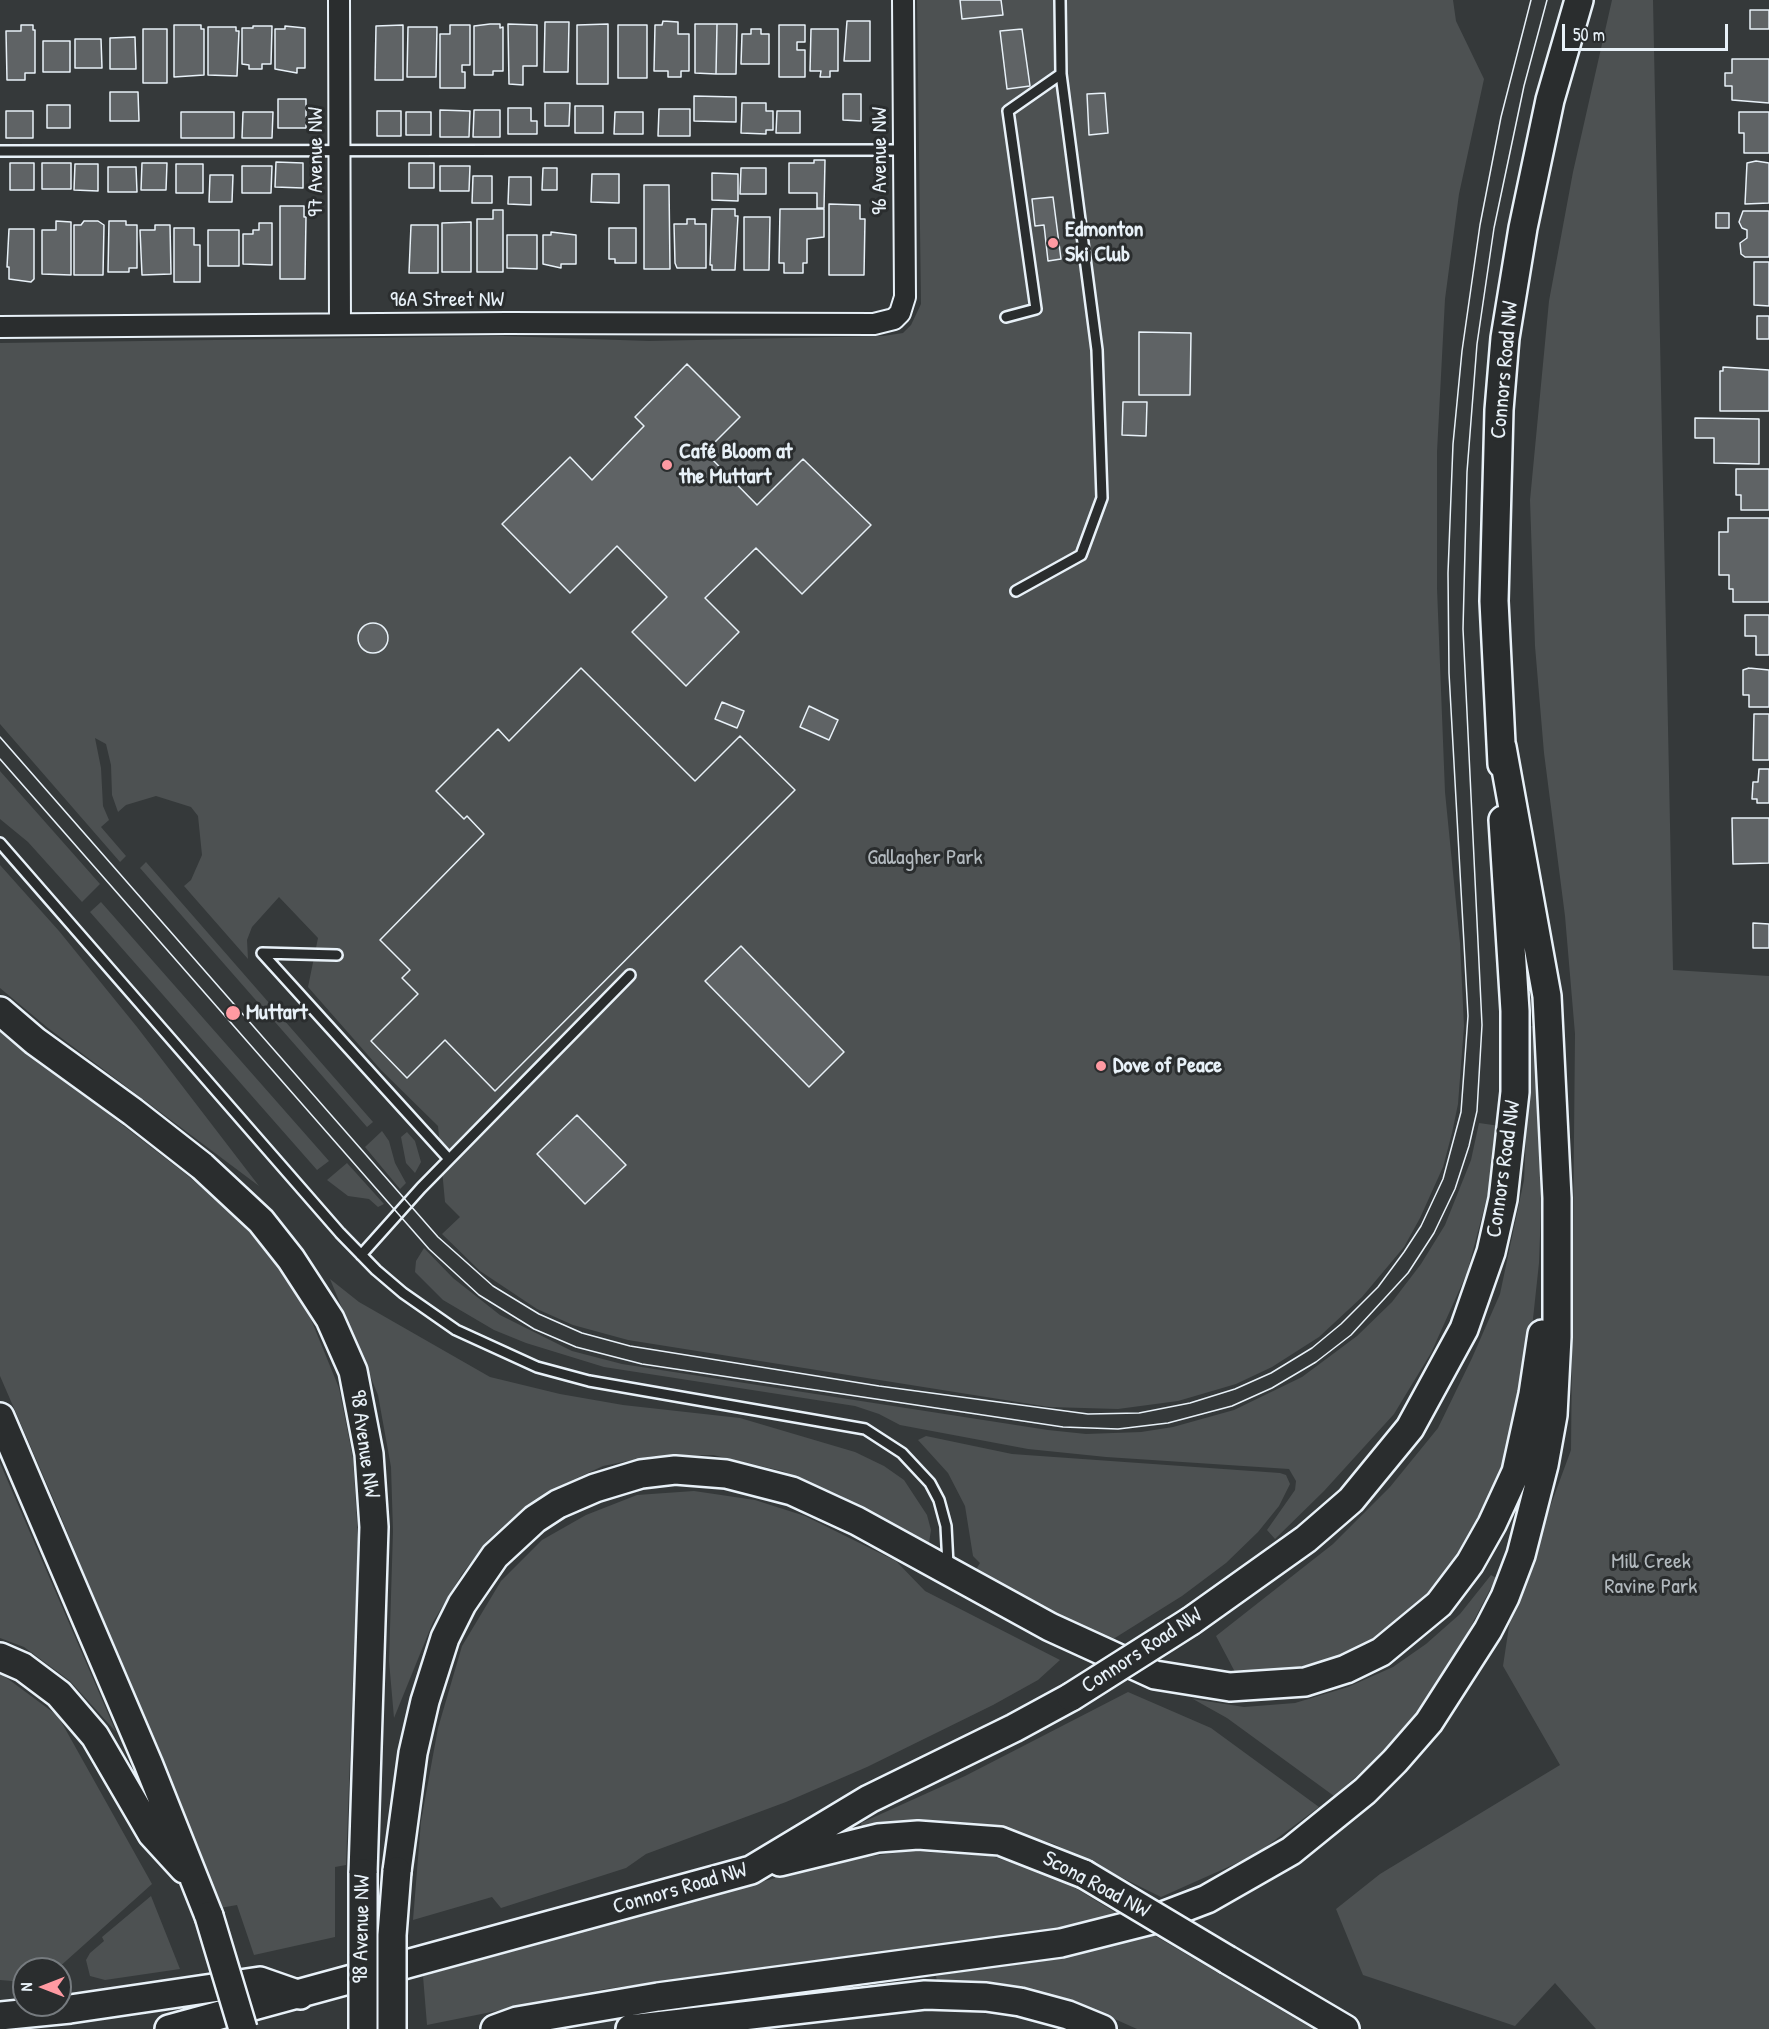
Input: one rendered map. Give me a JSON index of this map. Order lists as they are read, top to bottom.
{
  "streets": {
    "main road": ["Connors Road NW", "98 Avenue NW", "Scona Road NW"],
    "street": ["96 Avenue NW", "97 Avenue NW", "96A Street NW"]
  },
  "crossings": [
    ["96 Avenue NW", "96A Street NW"],
    ["97 Avenue NW", "96A Street NW"],
    ["Connors Road NW", "Scona Road NW"]
  ],
  "parks": ["Gallagher Park", "Mill Creek Ravine Park"],
  "places": [
    "Edmonton Ski Club",
    "Café Bloom at the Muttart",
    "Muttart",
    "Dove of Peace"
  ],
  "scale_bar": "50 m",
  "north": "left"
}
